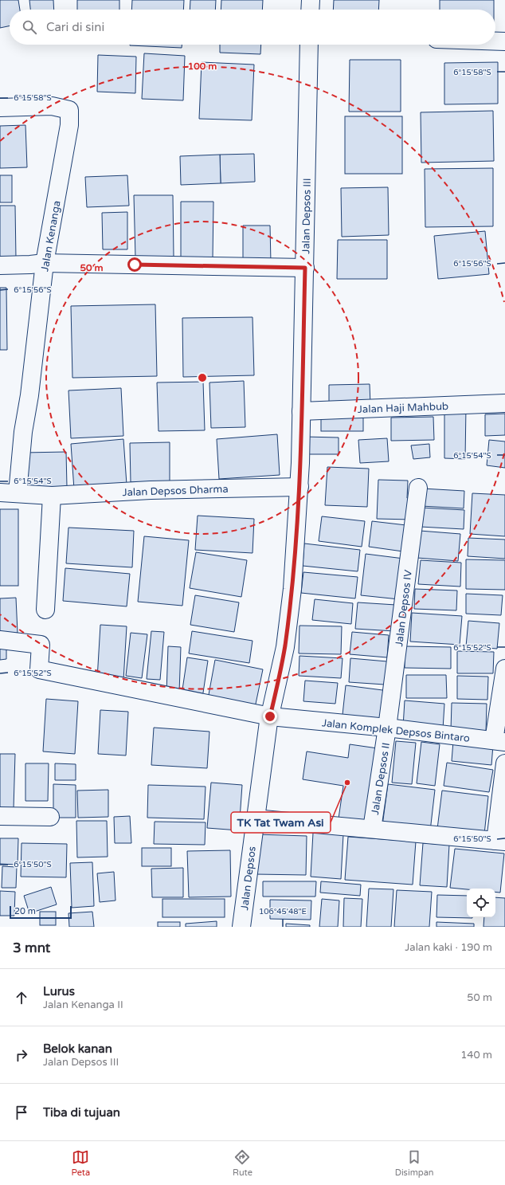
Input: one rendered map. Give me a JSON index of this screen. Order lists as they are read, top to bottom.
{
  "streets": {
    "street": [
      "Jalan Depsos III",
      "Jalan Kenanga",
      "Jalan Haji Mahbub",
      "Jalan Depsos Dharma",
      "Jalan Depsos IV",
      "Jalan Komplek Depsos Bintaro",
      "Jalan Depsos II",
      "Jalan Depsos"
    ]
  },
  "crossings": [
    ["Jalan Depsos III", "Jalan Haji Mahbub"],
    ["Jalan Depsos III", "Jalan Depsos Dharma"],
    ["Jalan Depsos III", "Jalan Komplek Depsos Bintaro"],
    ["Jalan Depsos III", "Jalan Depsos"],
    ["Jalan Depsos IV", "Jalan Komplek Depsos Bintaro"],
    ["Jalan Depsos IV", "Jalan Depsos II"],
    ["Jalan Komplek Depsos Bintaro", "Jalan Depsos II"],
    ["Jalan Komplek Depsos Bintaro", "Jalan Depsos"],
    ["Jalan Depsos II", "Jalan Depsos"]
  ],
  "places": ["TK Tat Twam Asi"],
  "scale_bar": "20 m",
  "page": {
    "search": "Cari di sini",
    "scale": "20 m",
    "heading": ["3 mnt", "Jalan kaki · 190 m"],
    "list": [
      ["Lurus", "Jalan Kenanga II", "50 m"],
      ["Belok kanan", "Jalan Depsos III", "140 m"],
      "Tiba di tujuan"
    ],
    "nav": ["Peta", "Rute", "Disimpan"]
  },
  "coordinates": [
    "6°15'58\"S",
    "6°15'56\"S",
    "6°15'54\"S",
    "6°15'52\"S",
    "6°15'50\"S",
    "106°45'48\"E"
  ],
  "rings": ["100 m", "50 m"]
}
